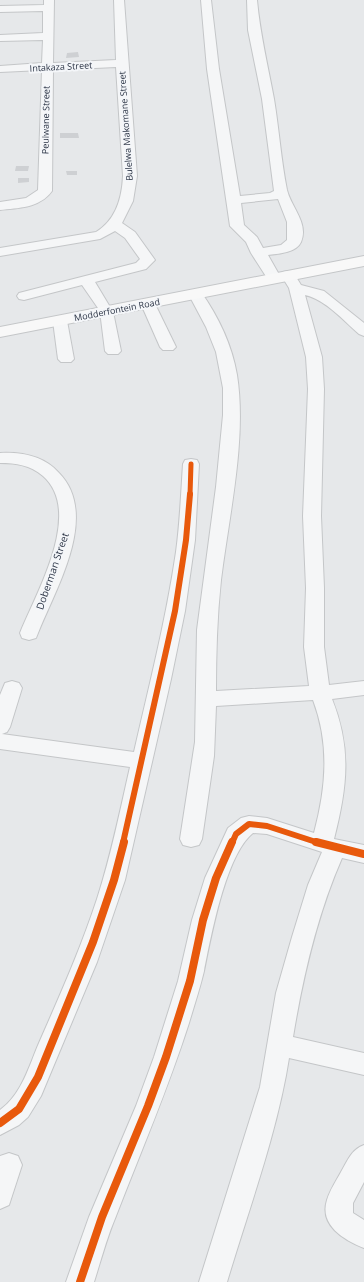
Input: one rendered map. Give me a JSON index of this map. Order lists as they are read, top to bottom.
{
  "streets": {
    "main road": ["Modderfontein Road"],
    "street": [
      "Intakaza Street",
      "Peulwane Street",
      "Bulelwa Makomane Street",
      "Doberman Street"
    ]
  },
  "crossings": [
    ["Intakaza Street", "Peulwane Street"],
    ["Intakaza Street", "Bulelwa Makomane Street"]
  ]
}
